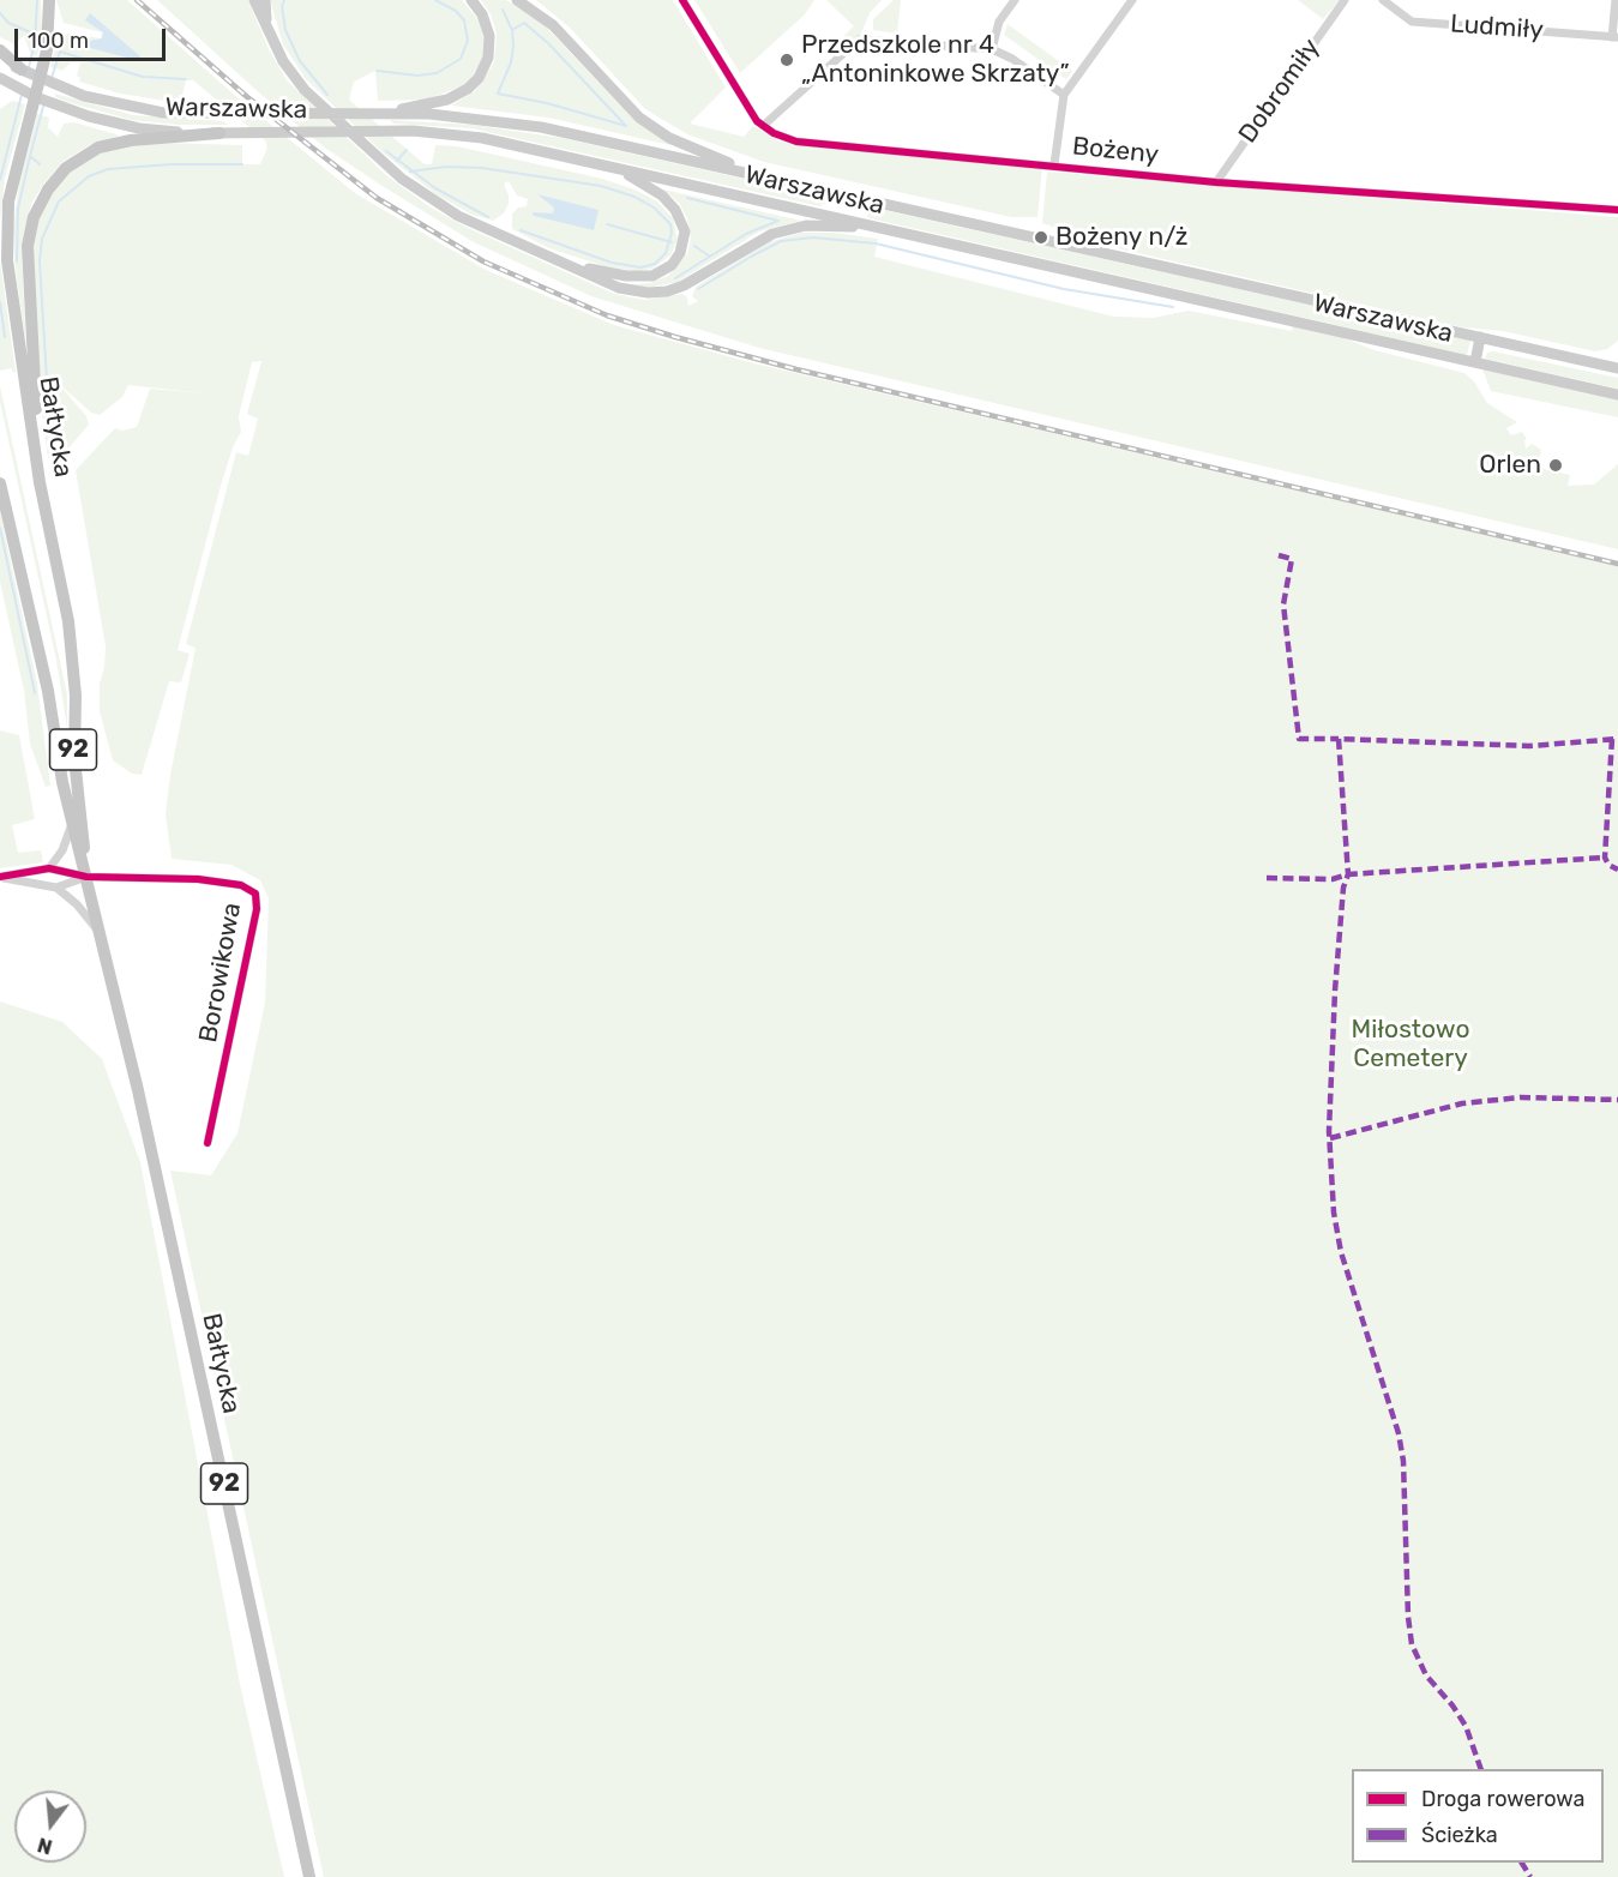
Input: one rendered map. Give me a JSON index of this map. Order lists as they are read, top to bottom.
{
  "streets": {
    "main road": ["Warszawska", "Bałtycka", "92"],
    "street": [
      "Ludmiły",
      "Dobromiły",
      "Bożeny",
      "Borowikowa"
    ]
  },
  "crossings": [
    ["Dobromiły", "Bożeny"],
    ["Bałtycka", "Borowikowa"]
  ],
  "parks": ["Miłostowo Cemetery"],
  "places": ["Przedszkole nr 4 „Antoninkowe Skrzaty”", "Bożeny n/ż", "Orlen"],
  "legend": ["Droga rowerowa", "Ścieżka"],
  "scale_bar": "100 m",
  "north": "bottom"
}
